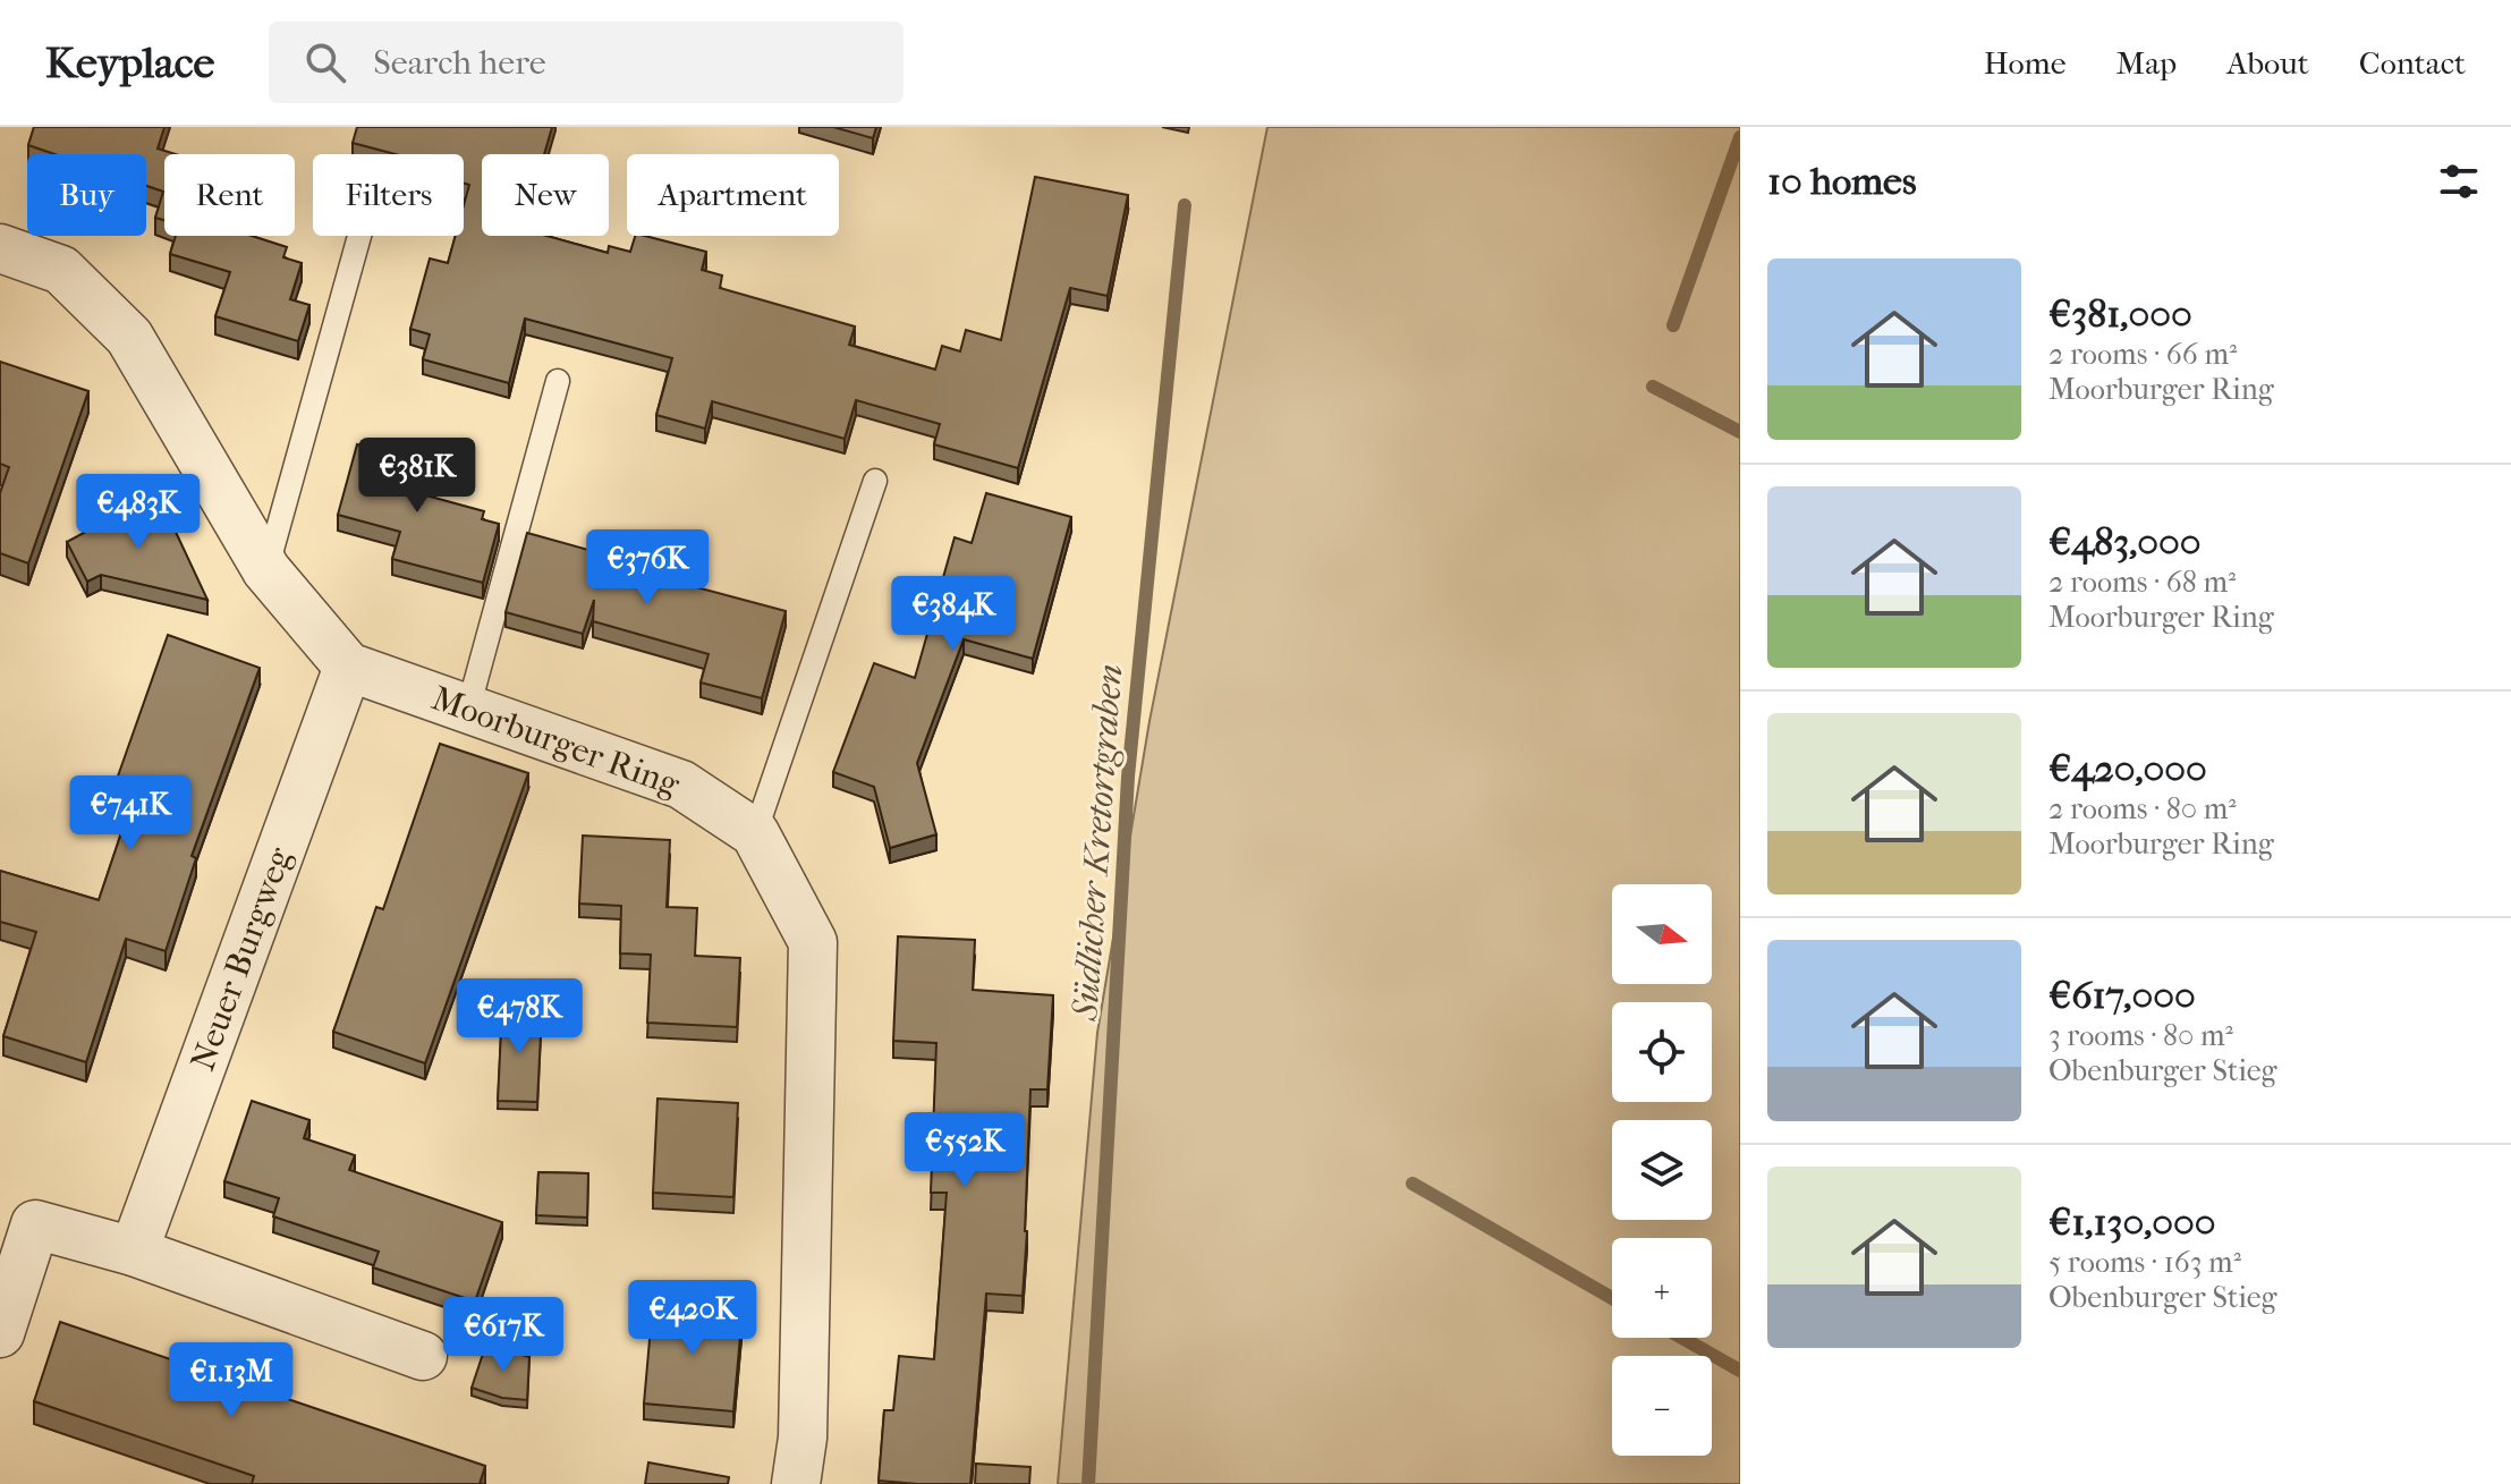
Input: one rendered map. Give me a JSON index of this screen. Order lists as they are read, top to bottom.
{
  "streets": {
    "street": ["Moorburger Ring", "Neuer Burgweg"]
  },
  "crossings": [
    ["Moorburger Ring", "Neuer Burgweg"]
  ],
  "water": ["Südlicher Kretortgraben"],
  "north": "right",
  "page": {
    "header": "Keyplace",
    "search": "Search here",
    "nav": [
      "Home",
      "Map",
      "About",
      "Contact"
    ],
    "heading": "10 homes",
    "chip": [
      "Buy",
      "Rent",
      "Filters",
      "New",
      "Apartment"
    ],
    "list": [
      {
        "name": "€381,000",
        "note": "2 rooms · 66 m² · Moorburger Ring"
      },
      {
        "name": "€483,000",
        "note": "2 rooms · 68 m² · Moorburger Ring"
      },
      {
        "name": "€420,000",
        "note": "2 rooms · 80 m² · Moorburger Ring"
      },
      {
        "name": "€617,000",
        "note": "3 rooms · 80 m² · Obenburger Stieg"
      },
      {
        "name": "€1,130,000",
        "note": "5 rooms · 163 m² · Obenburger Stieg"
      }
    ],
    "price": [
      "€381K",
      "€483K",
      "€376K",
      "€384K",
      "€741K",
      "€478K",
      "€552K",
      "€420K",
      "€617K",
      "€1.13M"
    ],
    "map_buttons": ["+", "−"]
  }
}
